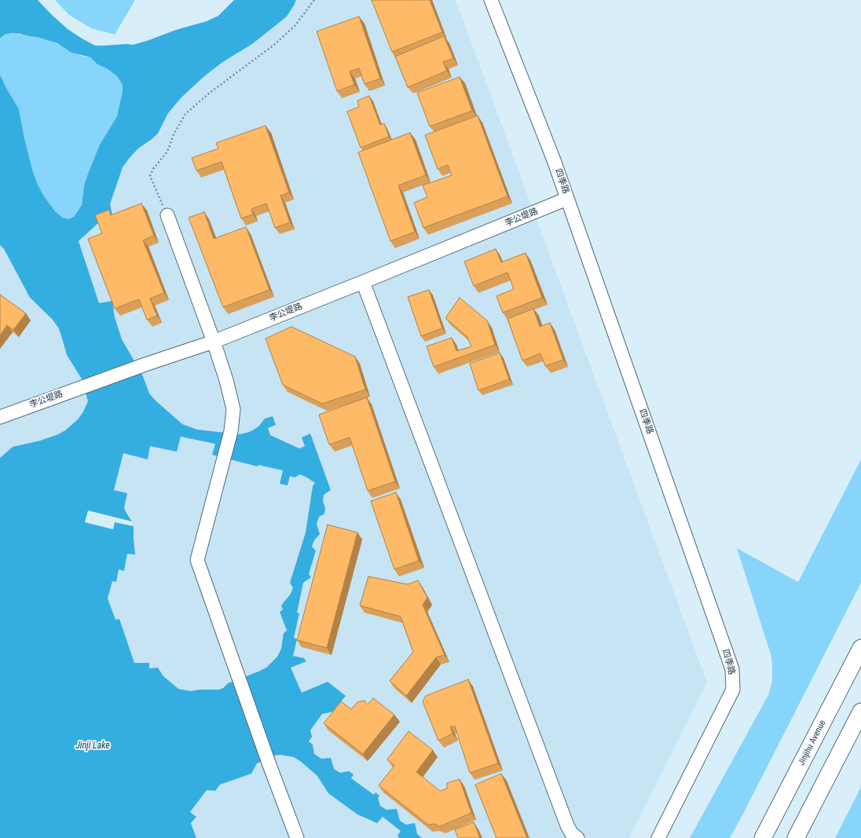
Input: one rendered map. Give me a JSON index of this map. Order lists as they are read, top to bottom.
{
  "streets": {
    "main road": ["Jinjihu Avenue"],
    "street": ["四季路", "李公堤路"]
  },
  "crossings": [
    ["四季路", "李公堤路"]
  ],
  "water": ["Jinji Lake"]
}
